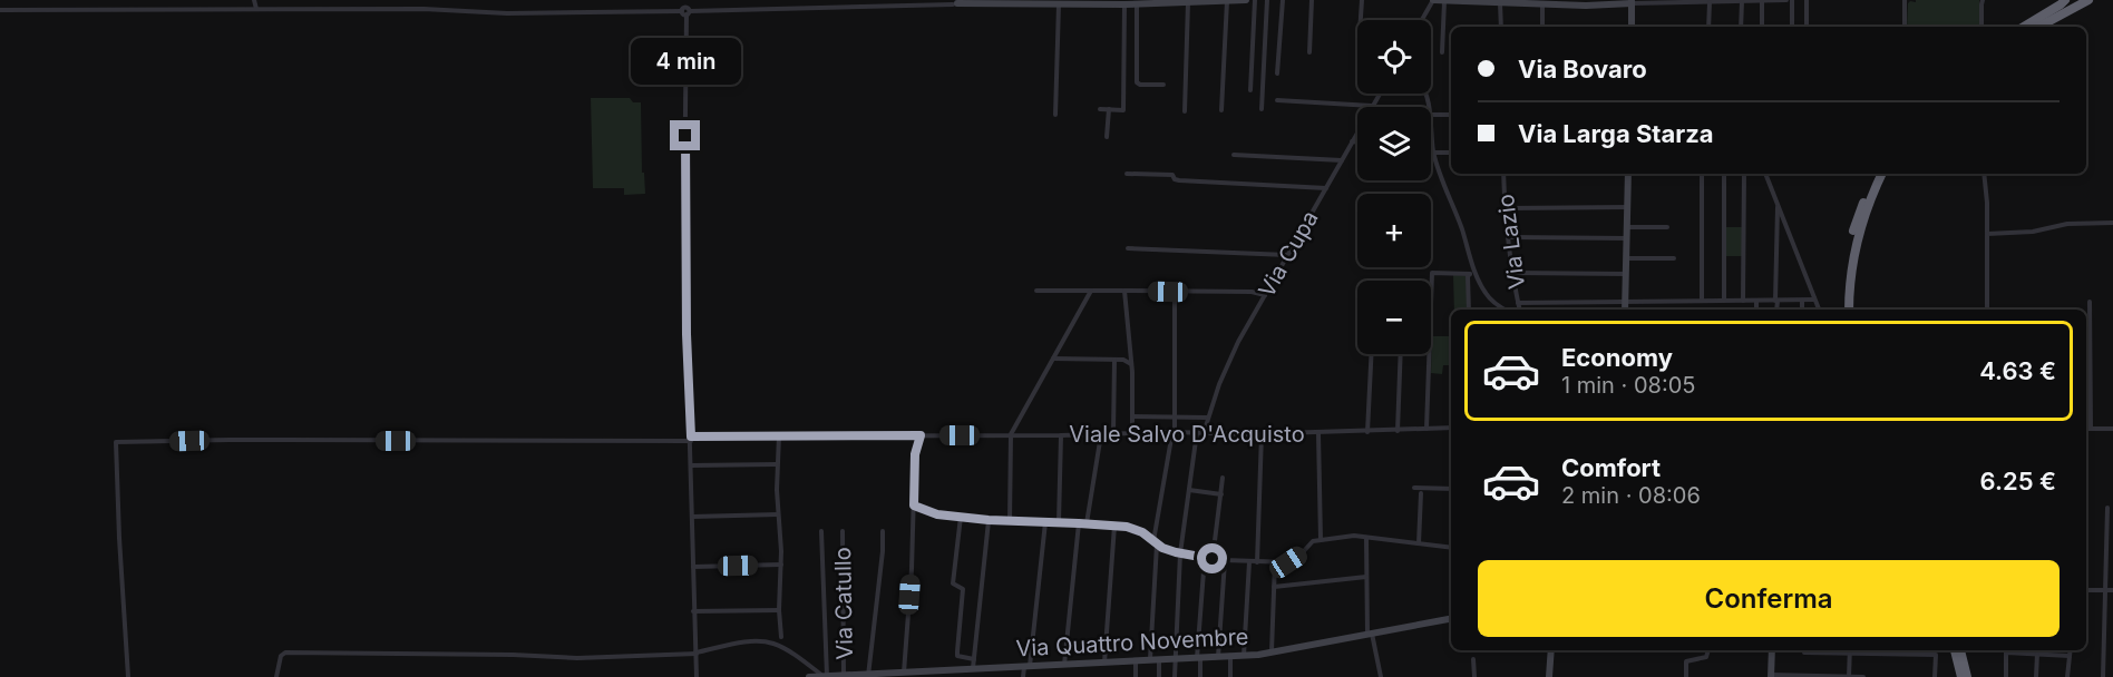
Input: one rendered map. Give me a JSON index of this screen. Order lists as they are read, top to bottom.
{
  "streets": {
    "street": [
      "Via Lazio",
      "Via Cupa",
      "Viale Salvo D'Acquisto",
      "Via Catullo",
      "Via Quattro Novembre"
    ]
  },
  "crossings": [
    ["Via Cupa", "Viale Salvo D'Acquisto"],
    ["Via Cupa", "Via Quattro Novembre"],
    ["Via Catullo", "Via Quattro Novembre"]
  ],
  "page": {
    "map_buttons": ["+", "−"],
    "banner": ["Via Bovaro", "Via Larga Starza"],
    "bubble": "4 min",
    "list": [
      {
        "name": "Economy",
        "note": "1 min · 08:05",
        "value": "4.63 €"
      },
      {
        "name": "Comfort",
        "note": "2 min · 08:06",
        "value": "6.25 €"
      }
    ],
    "buttons": "Conferma"
  }
}
